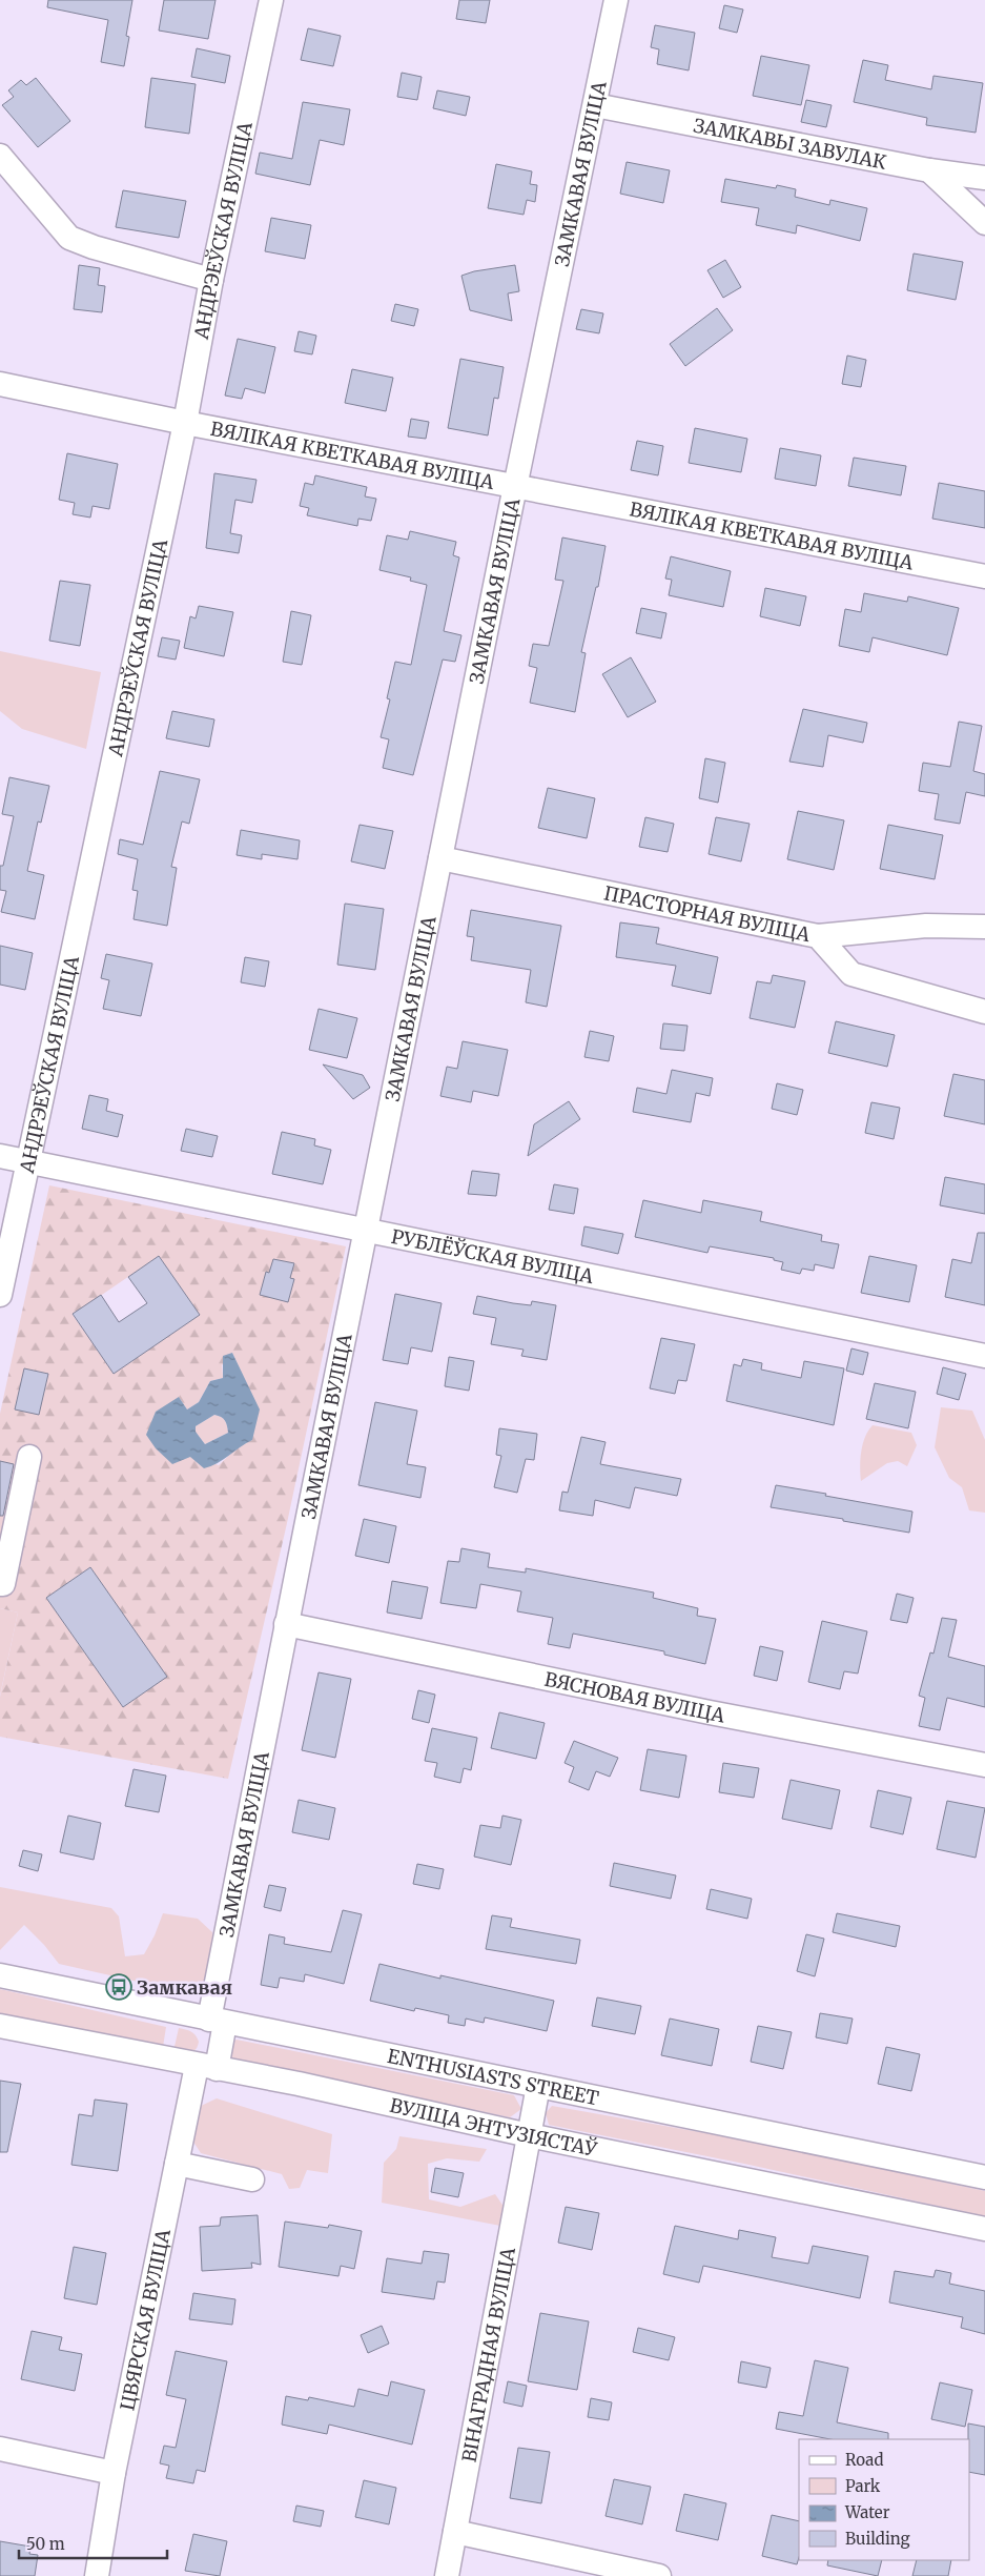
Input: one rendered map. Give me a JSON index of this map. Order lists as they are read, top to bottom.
{
  "streets": {
    "street": [
      "ЗАМКАВЫ ЗАВУЛАК",
      "ЗАМКАВАЯ ВУЛІЦА",
      "АНДРЭЕЎСКАЯ ВУЛІЦА",
      "ВЯЛІКАЯ КВЕТКАВАЯ ВУЛІЦА",
      "ПРАСТОРНАЯ ВУЛІЦА",
      "РУБЛЁЎСКАЯ ВУЛІЦА",
      "ВЯСНОВАЯ ВУЛІЦА",
      "ENTHUSIASTS STREET",
      "ВУЛІЦА ЭНТУЗІЯСТАЎ",
      "ЦВЯРСКАЯ ВУЛІЦА",
      "ВІНАГРАДНАЯ ВУЛІЦА"
    ]
  },
  "crossings": [
    ["ЗАМКАВЫ ЗАВУЛАК", "ЗАМКАВАЯ ВУЛІЦА"],
    ["ЗАМКАВАЯ ВУЛІЦА", "ВЯЛІКАЯ КВЕТКАВАЯ ВУЛІЦА"],
    ["ЗАМКАВАЯ ВУЛІЦА", "ПРАСТОРНАЯ ВУЛІЦА"],
    ["ЗАМКАВАЯ ВУЛІЦА", "РУБЛЁЎСКАЯ ВУЛІЦА"],
    ["ЗАМКАВАЯ ВУЛІЦА", "ВЯСНОВАЯ ВУЛІЦА"],
    ["ЗАМКАВАЯ ВУЛІЦА", "ENTHUSIASTS STREET"],
    ["ЗАМКАВАЯ ВУЛІЦА", "ВУЛІЦА ЭНТУЗІЯСТАЎ"],
    ["ЗАМКАВАЯ ВУЛІЦА", "ЦВЯРСКАЯ ВУЛІЦА"],
    ["АНДРЭЕЎСКАЯ ВУЛІЦА", "ВЯЛІКАЯ КВЕТКАВАЯ ВУЛІЦА"],
    ["АНДРЭЕЎСКАЯ ВУЛІЦА", "РУБЛЁЎСКАЯ ВУЛІЦА"],
    ["ENTHUSIASTS STREET", "ВІНАГРАДНАЯ ВУЛІЦА"],
    ["ВУЛІЦА ЭНТУЗІЯСТАЎ", "ЦВЯРСКАЯ ВУЛІЦА"],
    ["ВУЛІЦА ЭНТУЗІЯСТАЎ", "ВІНАГРАДНАЯ ВУЛІЦА"]
  ],
  "places": {
    "bus stop": ["Замкавая"]
  },
  "legend": [
    "Road",
    "Park",
    "Water",
    "Building"
  ],
  "scale_bar": "50 m"
}
